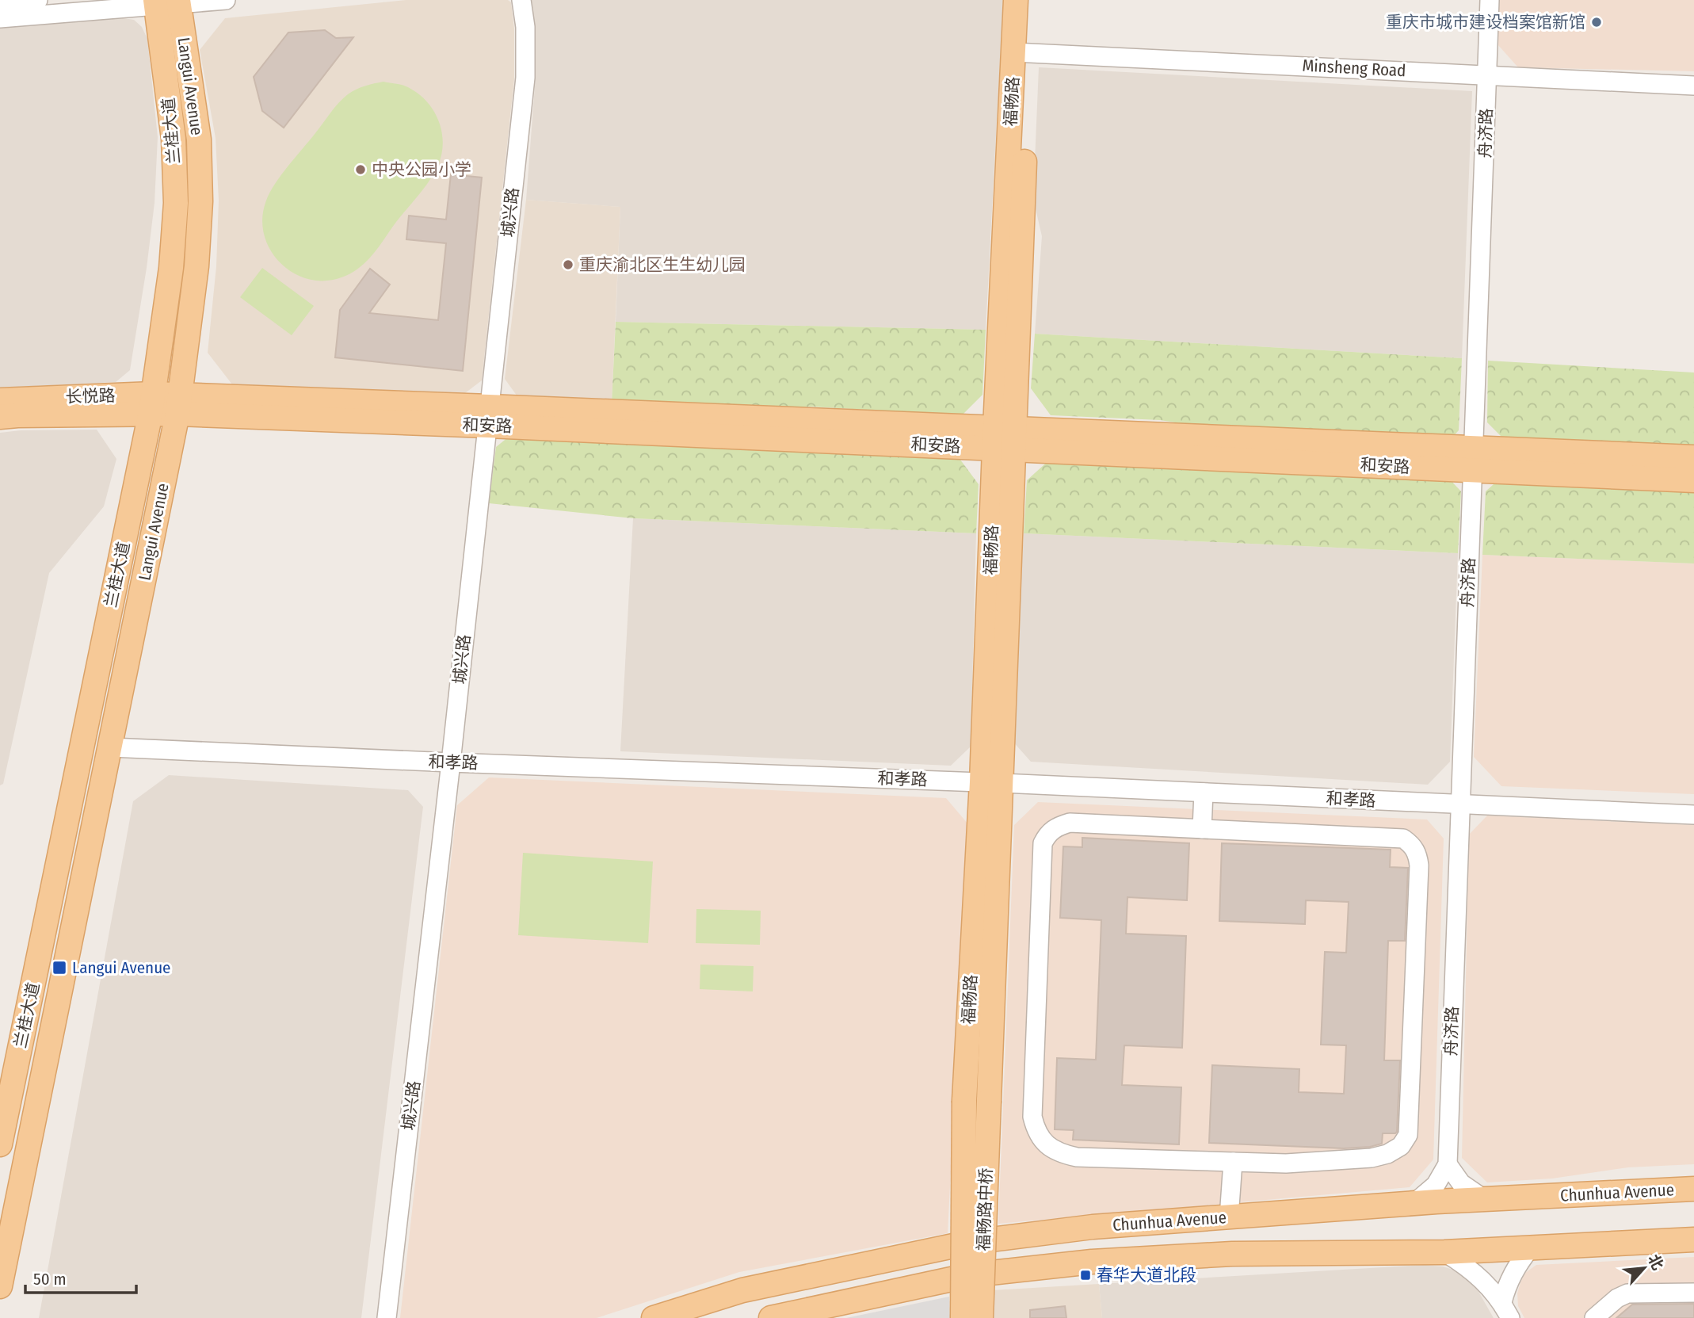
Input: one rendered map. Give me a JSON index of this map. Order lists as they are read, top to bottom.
{
  "streets": {
    "main road": [
      "Langui Avenue",
      "福畅路",
      "兰桂大道",
      "长悦路",
      "和安路",
      "Chunhua Avenue",
      "福畅路中桥"
    ],
    "street": [
      "Minsheng Road",
      "舟济路",
      "城兴路",
      "和孝路"
    ]
  },
  "crossings": [
    ["Minsheng Road", "福畅路"],
    ["Minsheng Road", "舟济路"],
    ["Langui Avenue", "兰桂大道"],
    ["Langui Avenue", "长悦路"],
    ["Langui Avenue", "和安路"],
    ["Langui Avenue", "和孝路"],
    ["福畅路", "和安路"],
    ["福畅路", "和孝路"],
    ["福畅路", "福畅路中桥"],
    ["兰桂大道", "长悦路"],
    ["舟济路", "和安路"],
    ["舟济路", "和孝路"],
    ["城兴路", "和安路"],
    ["城兴路", "和孝路"],
    ["长悦路", "和安路"]
  ],
  "places": {
    "other": ["重庆市城市建设档案馆新馆", "中央公园小学", "重庆渝北区生生幼儿园"],
    "transit": ["Langui Avenue", "春华大道北段"]
  },
  "scale_bar": "50 m",
  "north": "top right"
}
